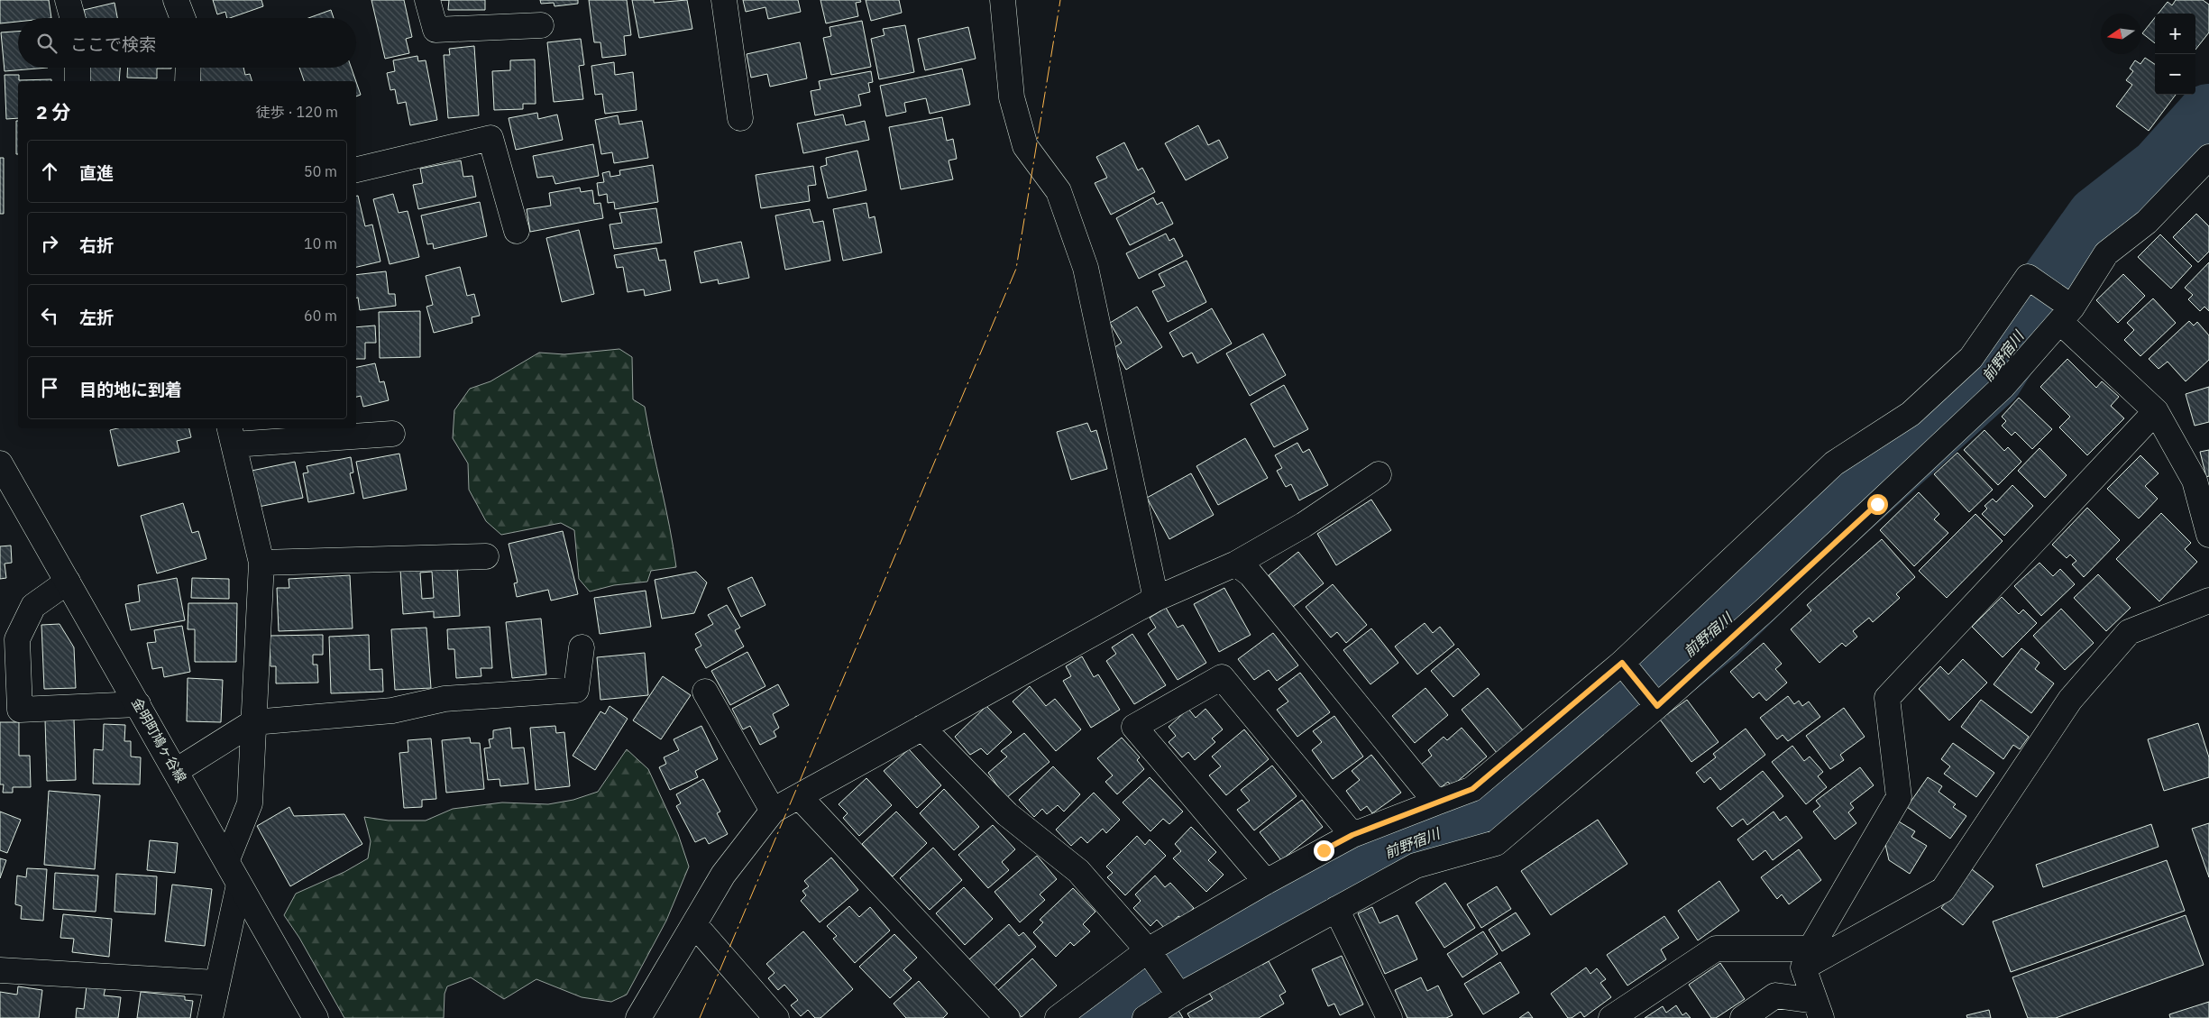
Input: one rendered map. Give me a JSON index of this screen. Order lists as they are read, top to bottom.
{
  "streets": {
    "street": ["金明町鳩ヶ谷線"]
  },
  "water": ["前野宿川"],
  "north": "left",
  "page": {
    "map_buttons": ["+", "−"],
    "search": "ここで検索",
    "heading": ["2 分", "徒歩 · 120 m"],
    "list": [
      ["直進", "50 m"],
      ["右折", "10 m"],
      ["左折", "60 m"],
      "目的地に到着"
    ]
  }
}
